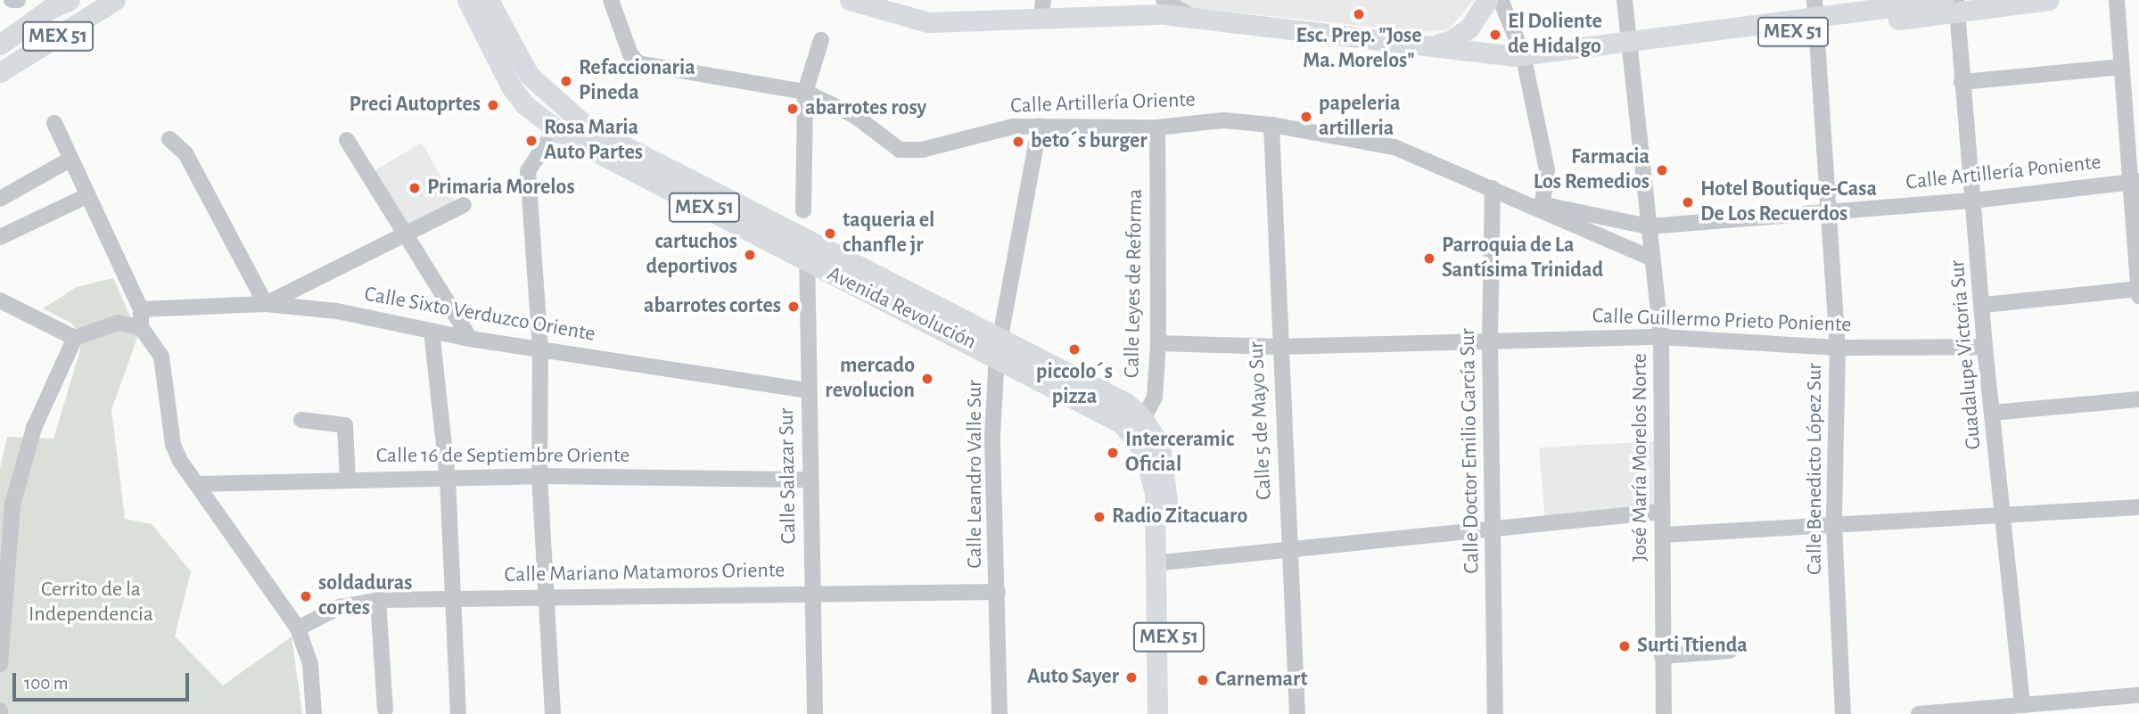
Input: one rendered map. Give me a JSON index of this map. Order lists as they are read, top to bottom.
{
  "streets": {
    "main road": ["MEX 51", "Avenida Revolución"],
    "street": [
      "Calle Artillería Oriente",
      "Calle Artillería Poniente",
      "Calle Leyes de Reforma",
      "Calle Sixto Verduzco Oriente",
      "Calle Guillermo Prieto Poniente",
      "Guadalupe Victoria Sur",
      "Calle 5 de Mayo Sur",
      "Calle Doctor Emilio García Sur",
      "Calle 16 de Septiembre Oriente",
      "José María Morelos Norte",
      "Calle Benedicto López Sur",
      "Calle Leandro Valle Sur",
      "Calle Salazar Sur",
      "Calle Mariano Matamoros Oriente"
    ]
  },
  "crossings": [
    ["MEX 51", "Guadalupe Victoria Sur"],
    ["MEX 51", "José María Morelos Norte"],
    ["MEX 51", "Calle Benedicto López Sur"],
    ["Calle Artillería Oriente", "Calle Artillería Poniente"],
    ["Calle Artillería Oriente", "Calle Leyes de Reforma"],
    ["Calle Artillería Oriente", "Calle 5 de Mayo Sur"],
    ["Calle Artillería Oriente", "Calle Doctor Emilio García Sur"],
    ["Calle Artillería Oriente", "José María Morelos Norte"],
    ["Calle Artillería Oriente", "Calle Leandro Valle Sur"],
    ["Calle Artillería Poniente", "Guadalupe Victoria Sur"],
    ["Calle Artillería Poniente", "José María Morelos Norte"],
    ["Calle Artillería Poniente", "Calle Benedicto López Sur"],
    ["Calle Leyes de Reforma", "Avenida Revolución"],
    ["Calle Leyes de Reforma", "Calle Guillermo Prieto Poniente"],
    ["Avenida Revolución", "Calle Leandro Valle Sur"],
    ["Avenida Revolución", "Calle Salazar Sur"],
    ["Calle Sixto Verduzco Oriente", "Calle Salazar Sur"],
    ["Calle Guillermo Prieto Poniente", "Guadalupe Victoria Sur"],
    ["Calle Guillermo Prieto Poniente", "Calle 5 de Mayo Sur"],
    ["Calle Guillermo Prieto Poniente", "Calle Doctor Emilio García Sur"],
    ["Calle Guillermo Prieto Poniente", "José María Morelos Norte"],
    ["Calle Guillermo Prieto Poniente", "Calle Benedicto López Sur"],
    ["Calle 16 de Septiembre Oriente", "Calle Salazar Sur"],
    ["Calle Leandro Valle Sur", "Calle Mariano Matamoros Oriente"],
    ["Calle Salazar Sur", "Calle Mariano Matamoros Oriente"]
  ],
  "parks": ["Cerrito de la Independencia"],
  "places": [
    "Esc. Prep. \"Jose Ma. Morelos\"",
    "El Doliente de Hidalgo",
    "Refaccionaria Pineda",
    "Preci Autoprtes",
    "abarrotes rosy",
    "papeleria artilleria",
    "Rosa Maria Auto Partes",
    "beto´s burger",
    "Farmacia Los Remedios",
    "Primaria Morelos",
    "Hotel Boutique-Casa De Los Recuerdos",
    "taqueria el chanfle jr",
    "cartuchos deportivos",
    "Parroquia de La Santísima Trinidad",
    "abarrotes cortes",
    "piccolo´s pizza",
    "mercado revolucion",
    "Interceramic Oficial",
    "Radio Zitacuaro",
    "soldaduras cortes",
    "Surti Ttienda",
    "Auto Sayer",
    "Carnemart"
  ],
  "scale_bar": "100 m"
}
